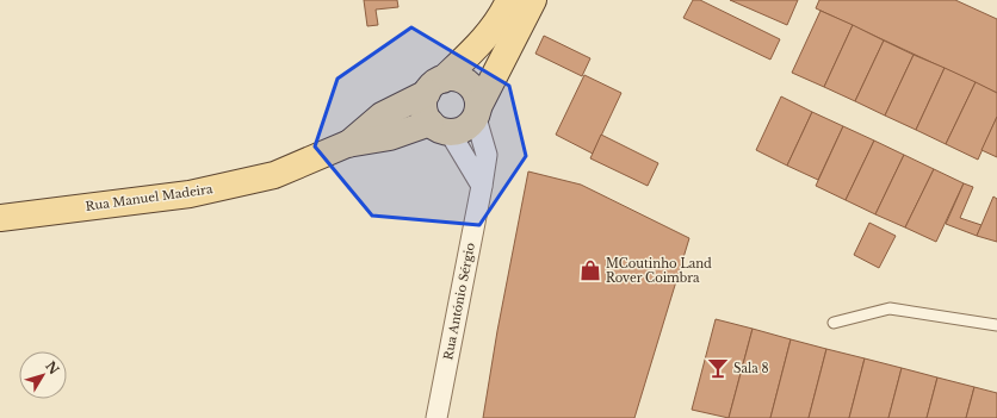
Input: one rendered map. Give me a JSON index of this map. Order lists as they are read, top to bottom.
{
  "streets": {
    "main road": ["Rua Manuel Madeira"],
    "street": ["Rua António Sérgio"]
  },
  "crossings": [
    ["Rua Manuel Madeira", "Rua António Sérgio"]
  ],
  "places": {
    "shop": ["MCoutinho Land Rover Coimbra"],
    "bar": ["Sala 8"]
  },
  "north": "top right"
}
